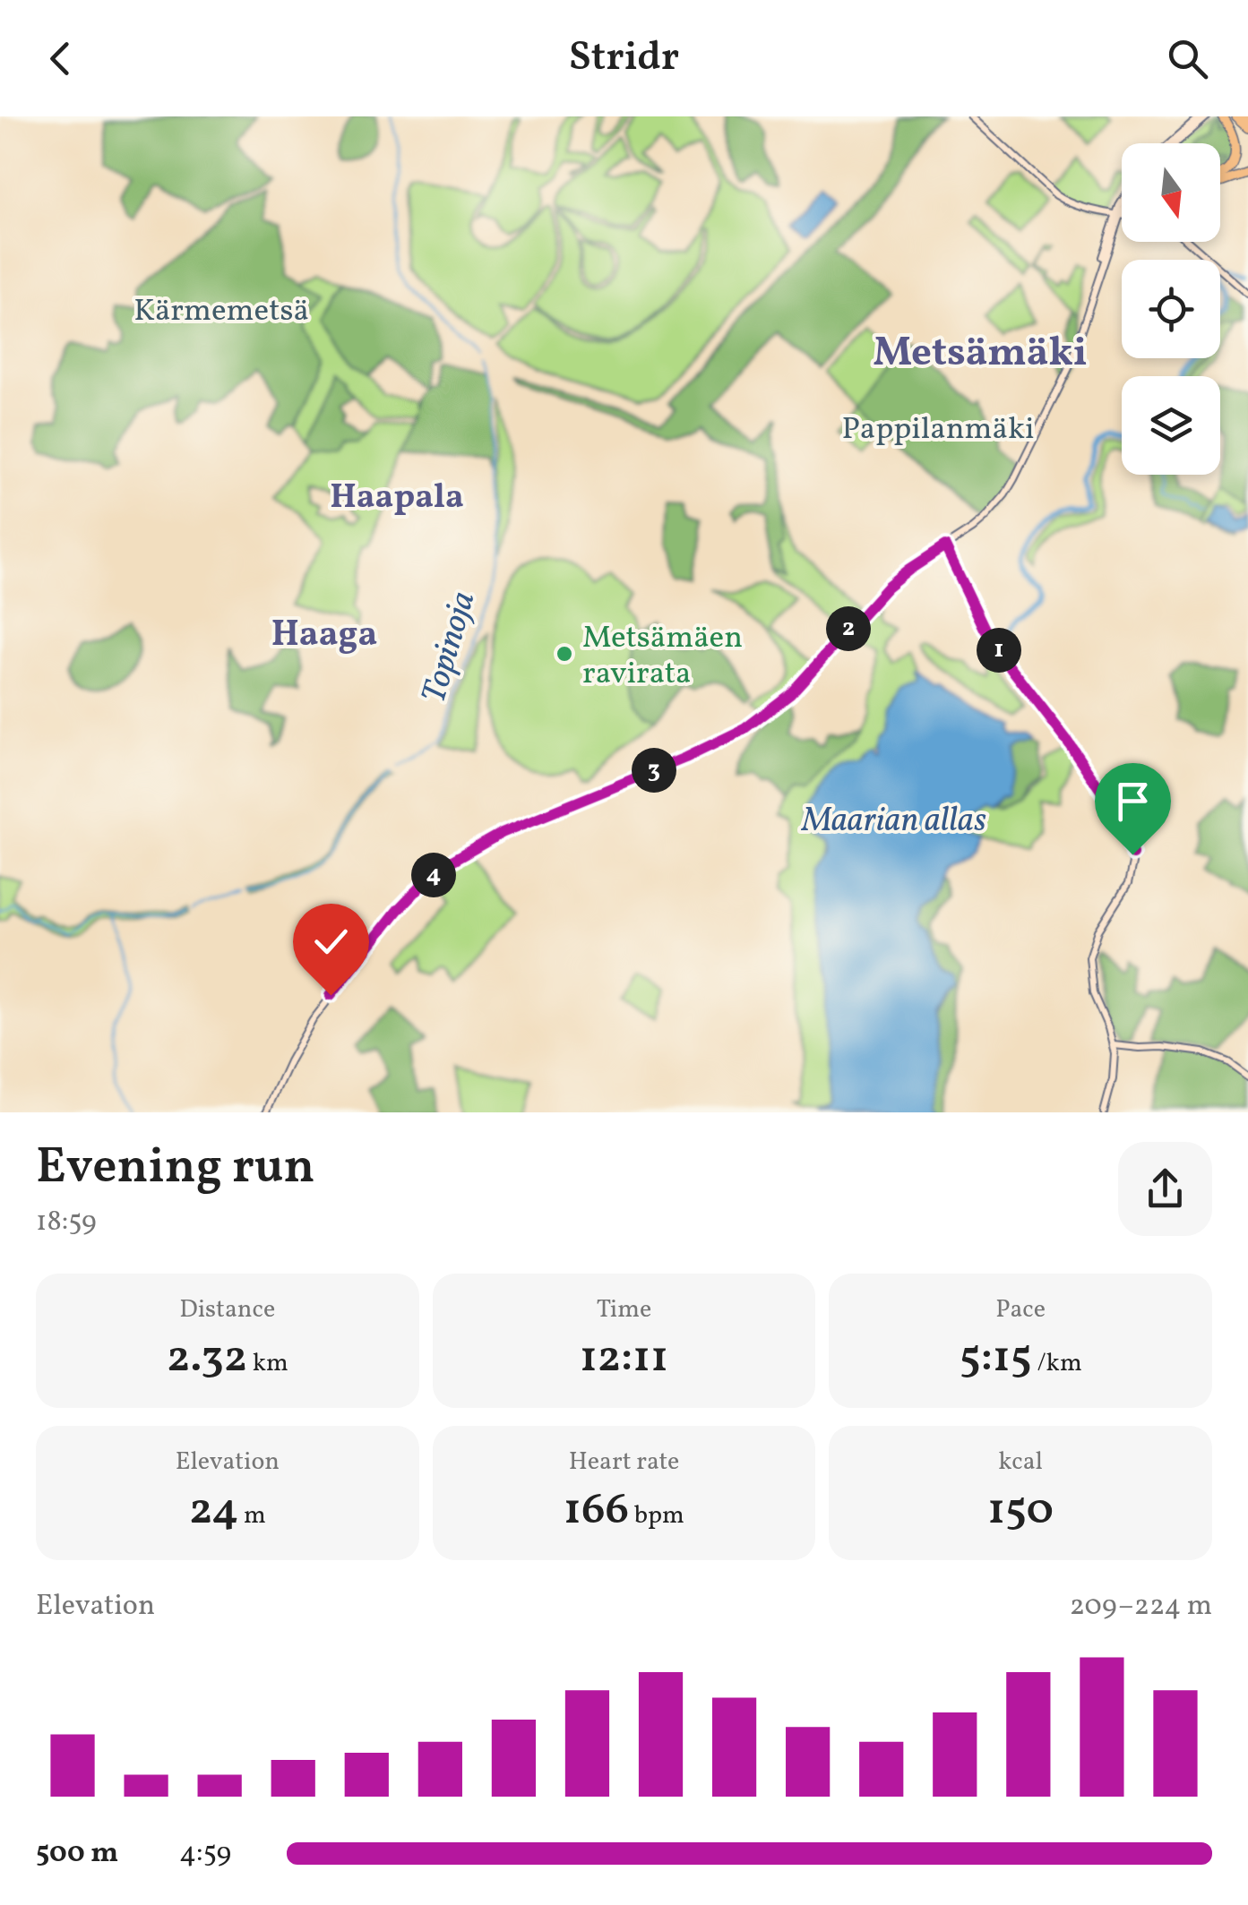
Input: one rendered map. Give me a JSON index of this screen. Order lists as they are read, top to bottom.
{
  "districts": ["Metsämäki", "Haapala", "Haaga"],
  "water": ["Topinoja", "Maarian allas"],
  "parks": ["Kärmemetsä", "Pappilanmäki"],
  "places": ["Metsämäen ravirata"],
  "north": "bottom",
  "page": {
    "header": "Stridr",
    "pins": [
      "2",
      "1",
      "3",
      "4"
    ],
    "heading": ["Evening run", "18:59"],
    "stats": [
      ["Distance", "2.32 km"],
      ["Time", "12:11"],
      ["Pace", "5:15 /km"],
      ["Elevation", "24 m"],
      ["Heart rate", "166 bpm"],
      ["kcal", "150"]
    ],
    "chart": ["Elevation", "209–224 m"],
    "list": [
      {
        "name": "500 m",
        "note": "4:59"
      }
    ]
  }
}
